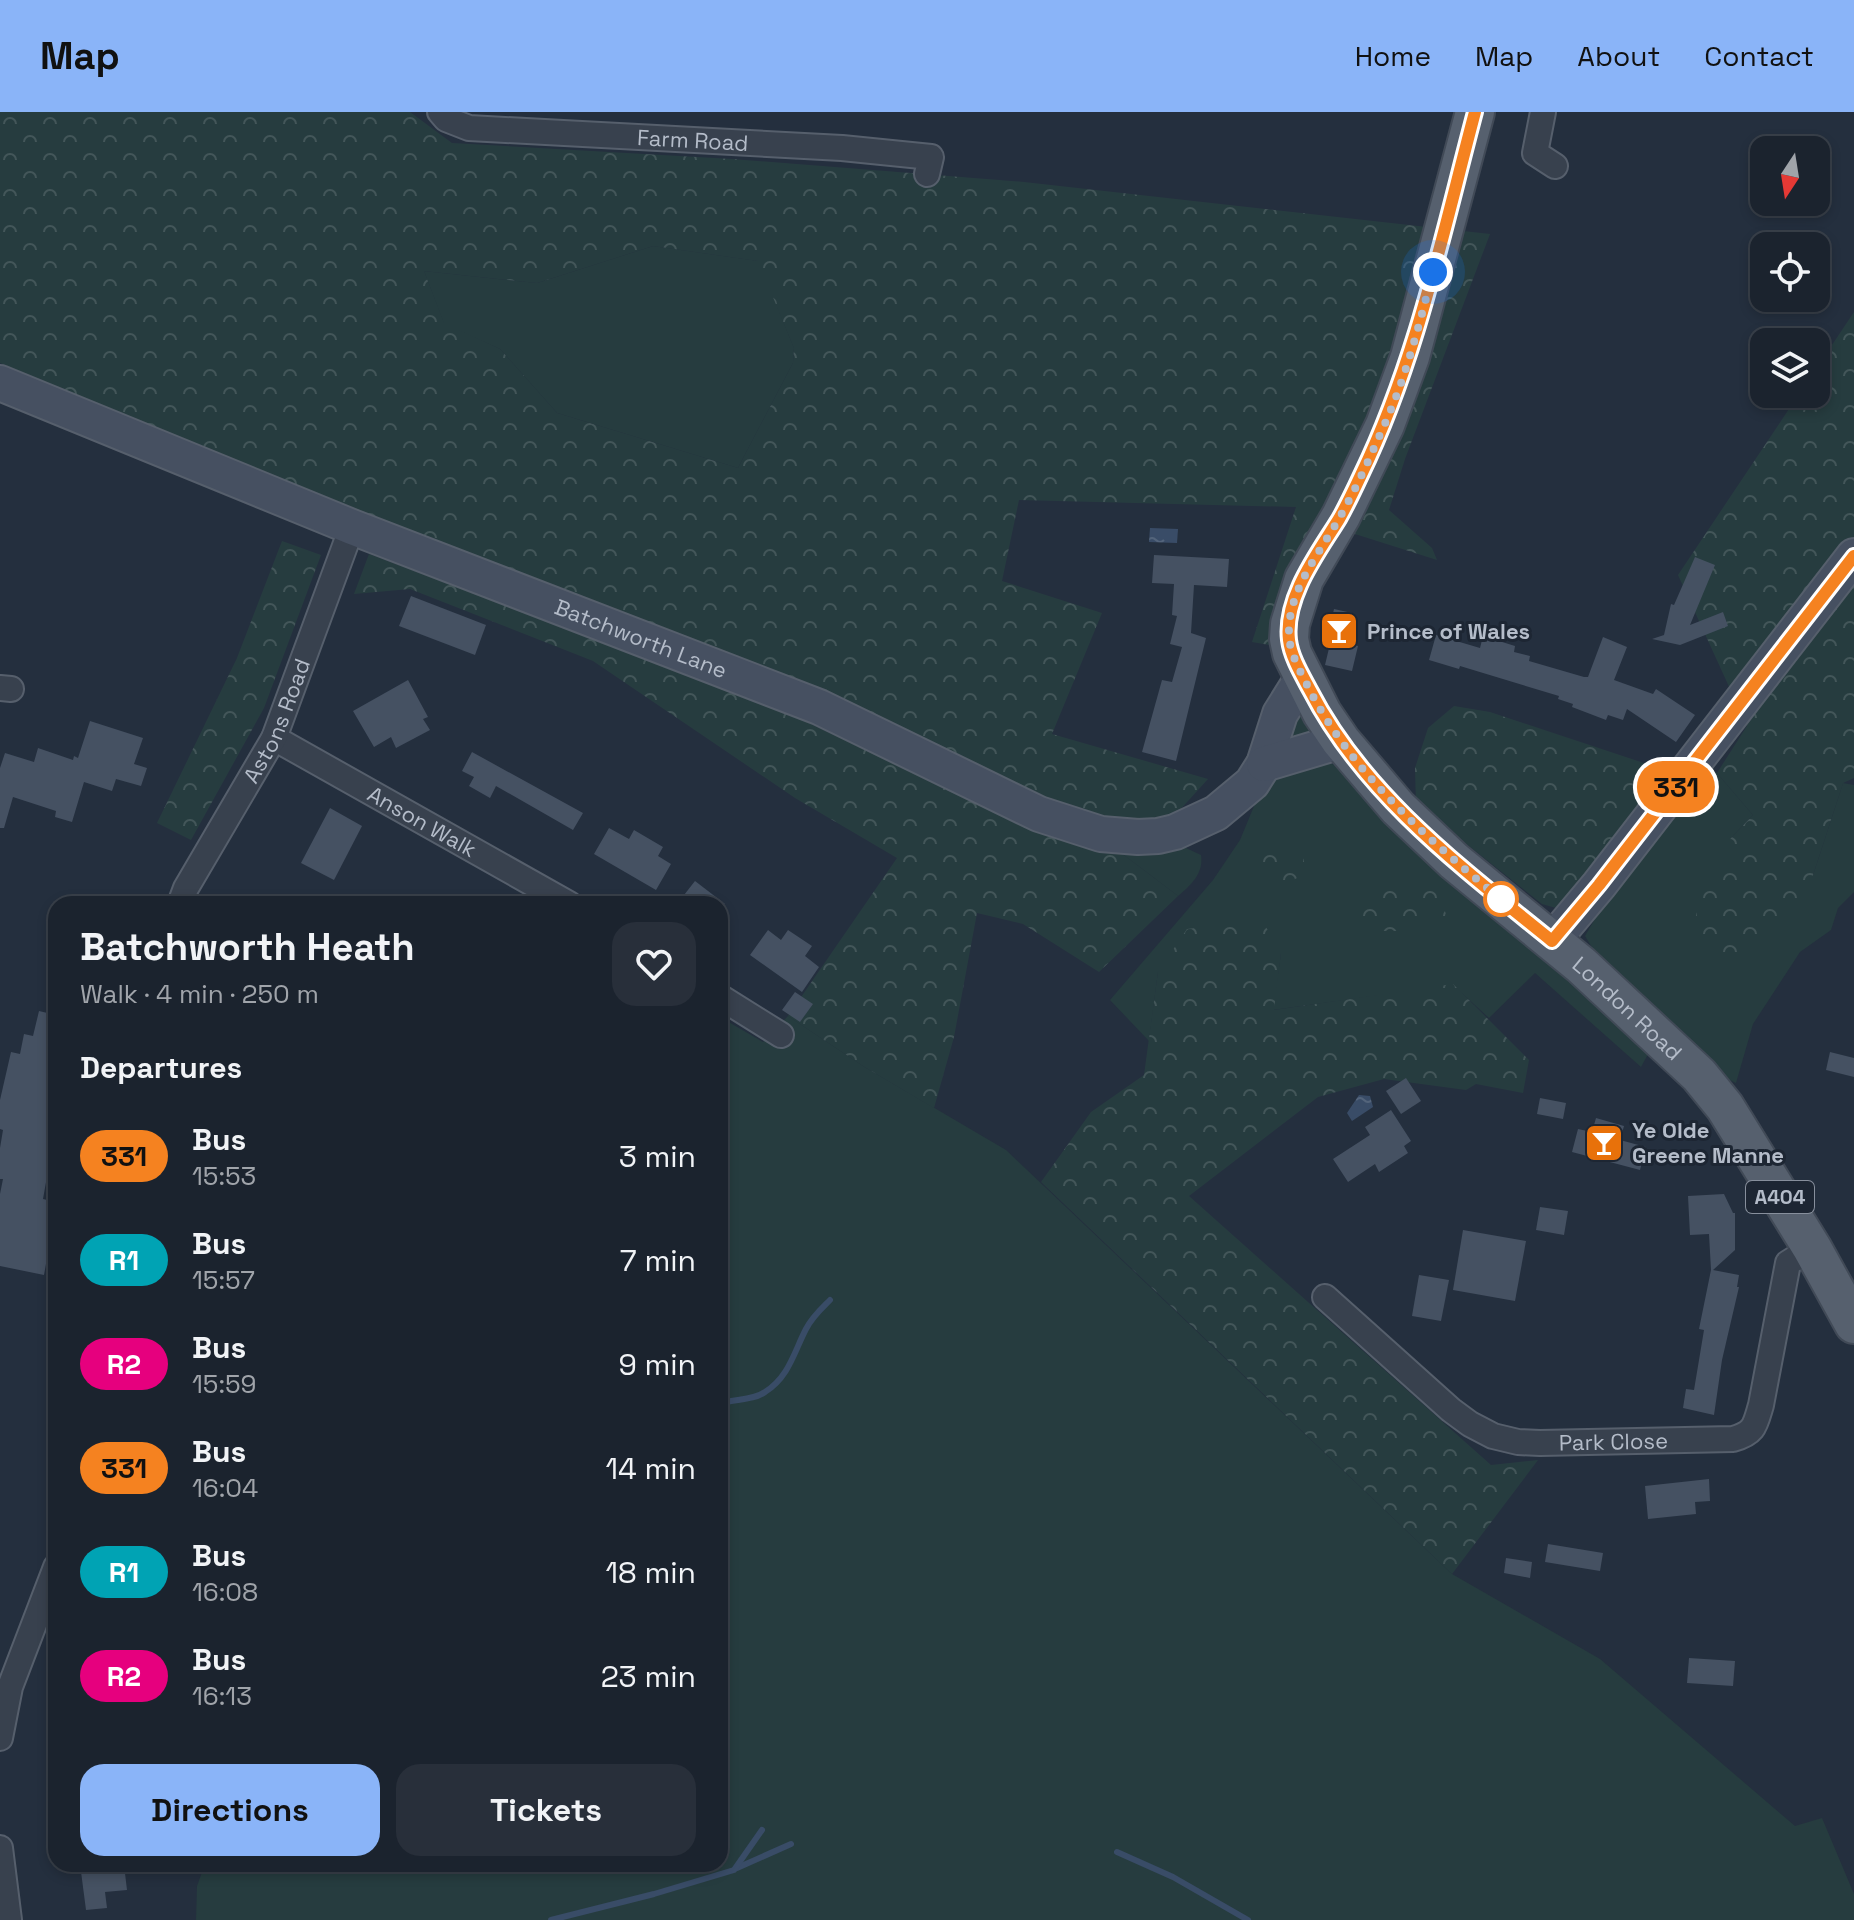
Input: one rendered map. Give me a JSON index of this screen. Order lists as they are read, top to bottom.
{
  "streets": {
    "main road": ["London Road", "A404"],
    "street": [
      "Farm Road",
      "Batchworth Lane",
      "Astons Road",
      "Anson Walk",
      "Park Close"
    ]
  },
  "crossings": [
    ["Batchworth Lane", "Astons Road"],
    ["Batchworth Lane", "A404"],
    ["Astons Road", "Anson Walk"],
    ["London Road", "A404"],
    ["London Road", "Park Close"]
  ],
  "places": {
    "bar": ["Prince of Wales", "Ye Olde Greene Manne"]
  },
  "lines": ["bus line 331"],
  "north": "bottom",
  "page": {
    "header": "Map",
    "nav": [
      "Home",
      "Map",
      "About",
      "Contact"
    ],
    "on_map": "331",
    "heading": [
      ["Batchworth Heath", "Walk · 4 min · 250 m"],
      "Departures"
    ],
    "list": [
      {
        "mark": "331",
        "name": "Bus",
        "note": "15:53",
        "value": "3 min"
      },
      {
        "mark": "R1",
        "name": "Bus",
        "note": "15:57",
        "value": "7 min"
      },
      {
        "mark": "R2",
        "name": "Bus",
        "note": "15:59",
        "value": "9 min"
      },
      {
        "mark": "331",
        "name": "Bus",
        "note": "16:04",
        "value": "14 min"
      },
      {
        "mark": "R1",
        "name": "Bus",
        "note": "16:08",
        "value": "18 min"
      },
      {
        "mark": "R2",
        "name": "Bus",
        "note": "16:13",
        "value": "23 min"
      }
    ],
    "buttons": ["Directions", "Tickets"]
  }
}
